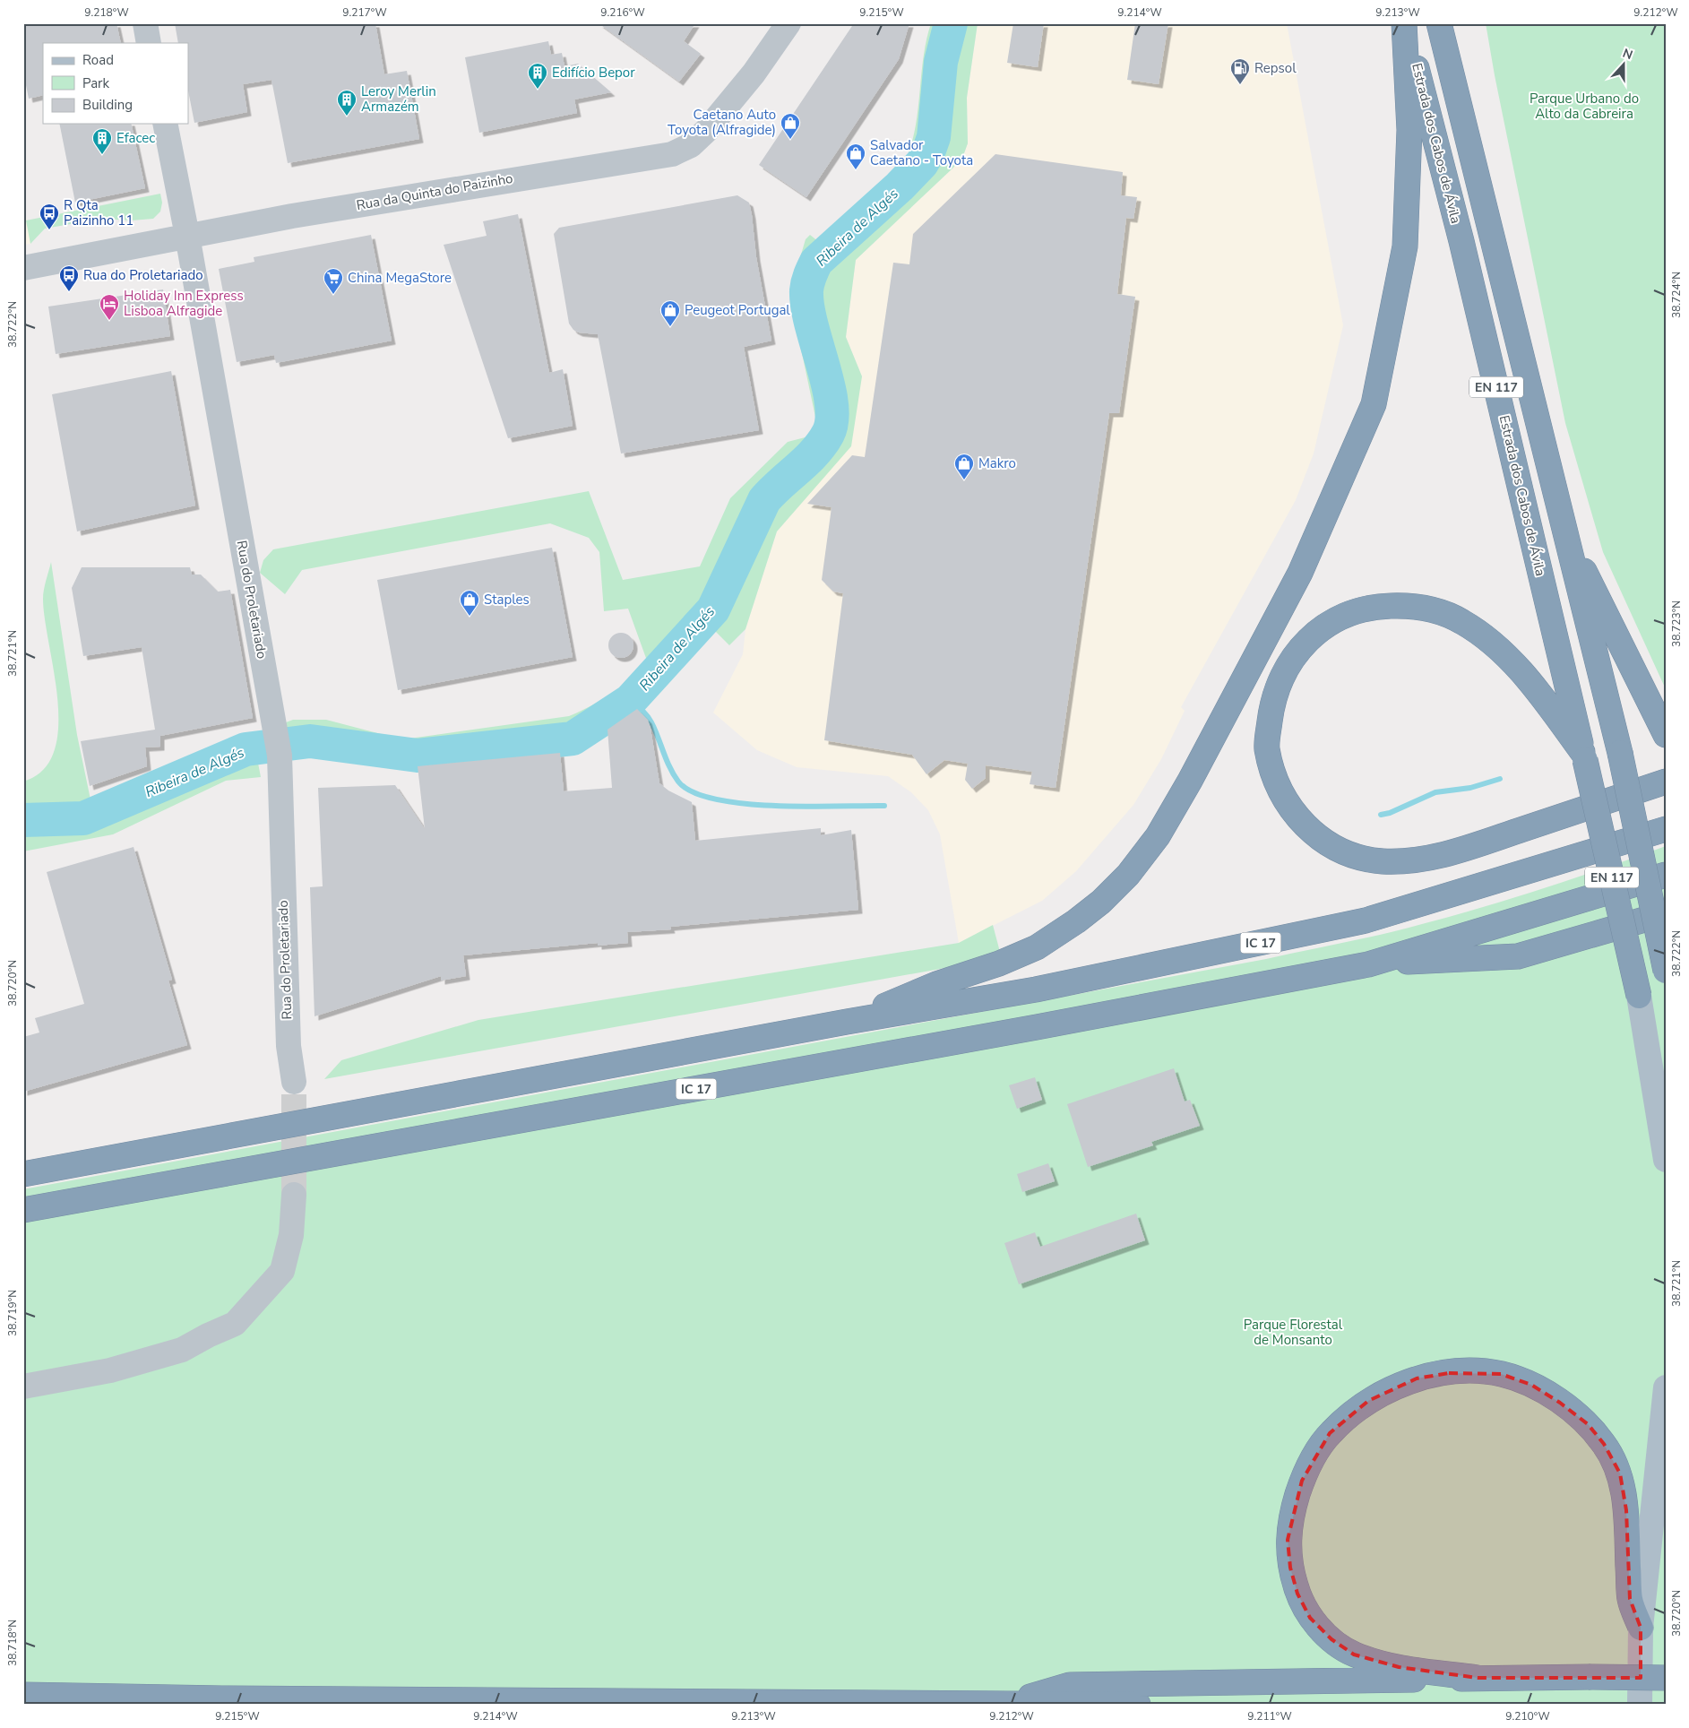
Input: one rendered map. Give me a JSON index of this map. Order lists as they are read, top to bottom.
{
  "streets": {
    "highway": ["Estrada dos Cabos de Ávila", "EN 117", "IC 17"],
    "street": ["Rua da Quinta do Paizinho", "Rua do Proletariado"]
  },
  "crossings": [
    ["Estrada dos Cabos de Ávila", "EN 117"],
    ["Rua da Quinta do Paizinho", "Rua do Proletariado"]
  ],
  "water": ["Ribeira de Algés"],
  "parks": ["Parque Urbano do Alto da Cabreira", "Parque Florestal de Monsanto"],
  "places": {
    "fuel station": ["Repsol"],
    "building": ["Edifício Bepor", "Leroy Merlin Armazém", "Efacec"],
    "shop": [
      "Caetano Auto Toyota (Alfragide)",
      "Salvador Caetano - Toyota",
      "Peugeot Portugal",
      "Makro",
      "Staples"
    ],
    "bus stop": ["R Qta Paizinho 11", "Rua do Proletariado"],
    "supermarket": ["China MegaStore"],
    "hotel": ["Holiday Inn Express Lisboa Alfragide"]
  },
  "legend": ["Road", "Park", "Building"],
  "north": "top",
  "coordinates": [
    "9.218°W",
    "9.217°W",
    "9.216°W",
    "9.215°W",
    "9.214°W",
    "9.213°W",
    "9.212°W",
    "38.724°N",
    "38.722°N",
    "38.723°N",
    "38.721°N",
    "38.720°N",
    "38.719°N",
    "38.718°N",
    "9.211°W",
    "9.210°W"
  ]
}
